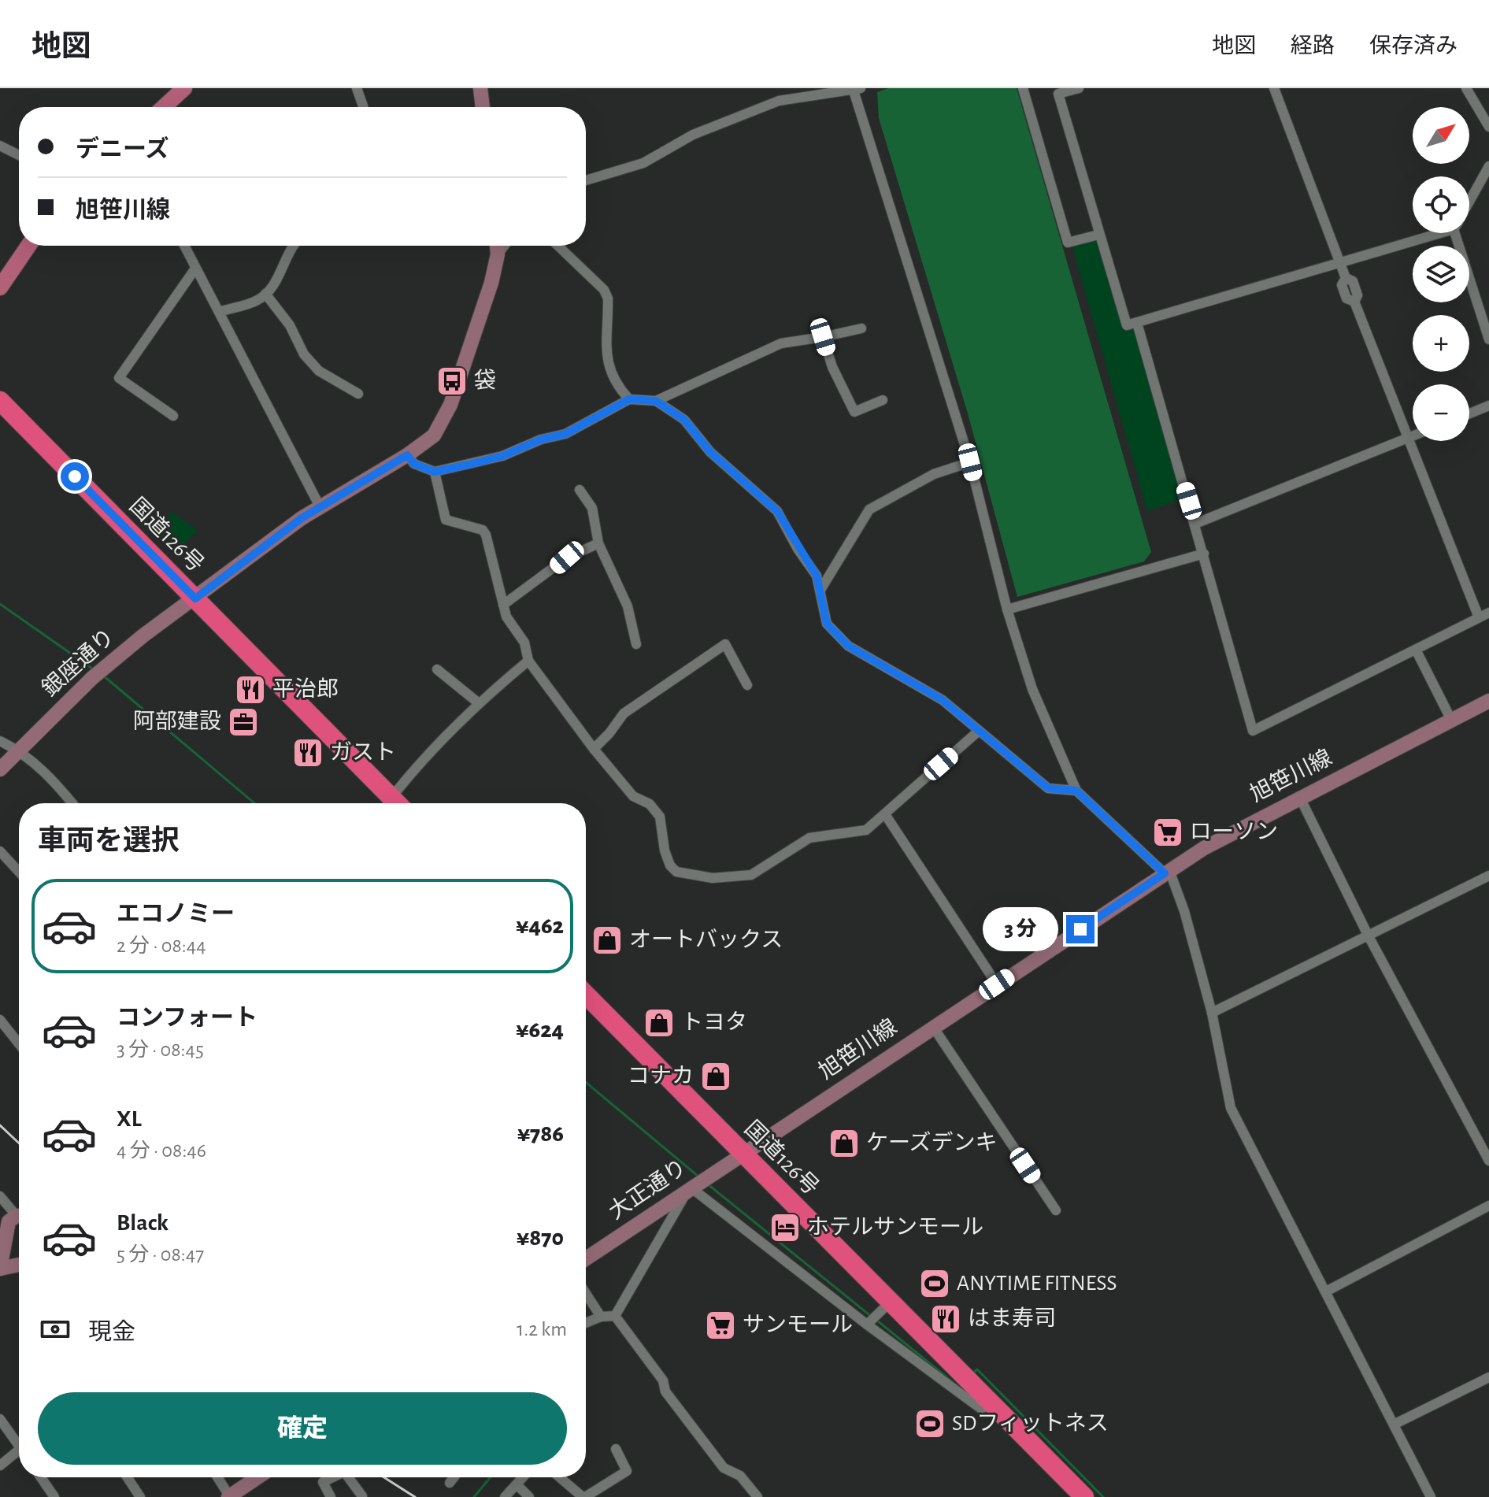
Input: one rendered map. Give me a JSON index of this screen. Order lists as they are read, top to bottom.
{
  "streets": {
    "highway": ["国道126号"],
    "street": ["銀座通り", "旭笹川線", "大正通り"]
  },
  "crossings": [
    ["国道126号", "銀座通り"],
    ["国道126号", "旭笹川線"],
    ["国道126号", "大正通り"],
    ["旭笹川線", "大正通り"]
  ],
  "places": {
    "bus stop": ["袋"],
    "restaurant": ["平治郎", "ガスト", "はま寿司"],
    "office": ["阿部建設"],
    "supermarket": ["ローソン", "サンモール"],
    "shop": [
      "オートバックス",
      "トヨタ",
      "コナカ",
      "ケーズデンキ"
    ],
    "hotel": ["ホテルサンモール"],
    "sports": ["ANYTIME FITNESS", "SDフィットネス"]
  },
  "north": "top right",
  "page": {
    "header": "地図",
    "nav": ["地図", "経路", "保存済み"],
    "map_buttons": ["+", "−"],
    "banner": ["デニーズ", "旭笹川線"],
    "heading": "車両を選択",
    "list": [
      {
        "name": "エコノミー",
        "note": "2 分 · 08:44",
        "value": "¥462"
      },
      {
        "name": "コンフォート",
        "note": "3 分 · 08:45",
        "value": "¥624"
      },
      {
        "name": "XL",
        "note": "4 分 · 08:46",
        "value": "¥786"
      },
      {
        "name": "Black",
        "note": "5 分 · 08:47",
        "value": "¥870"
      }
    ],
    "bubble": "3 分",
    "pay": ["現金", "1.2 km"],
    "buttons": "確定"
  }
}
